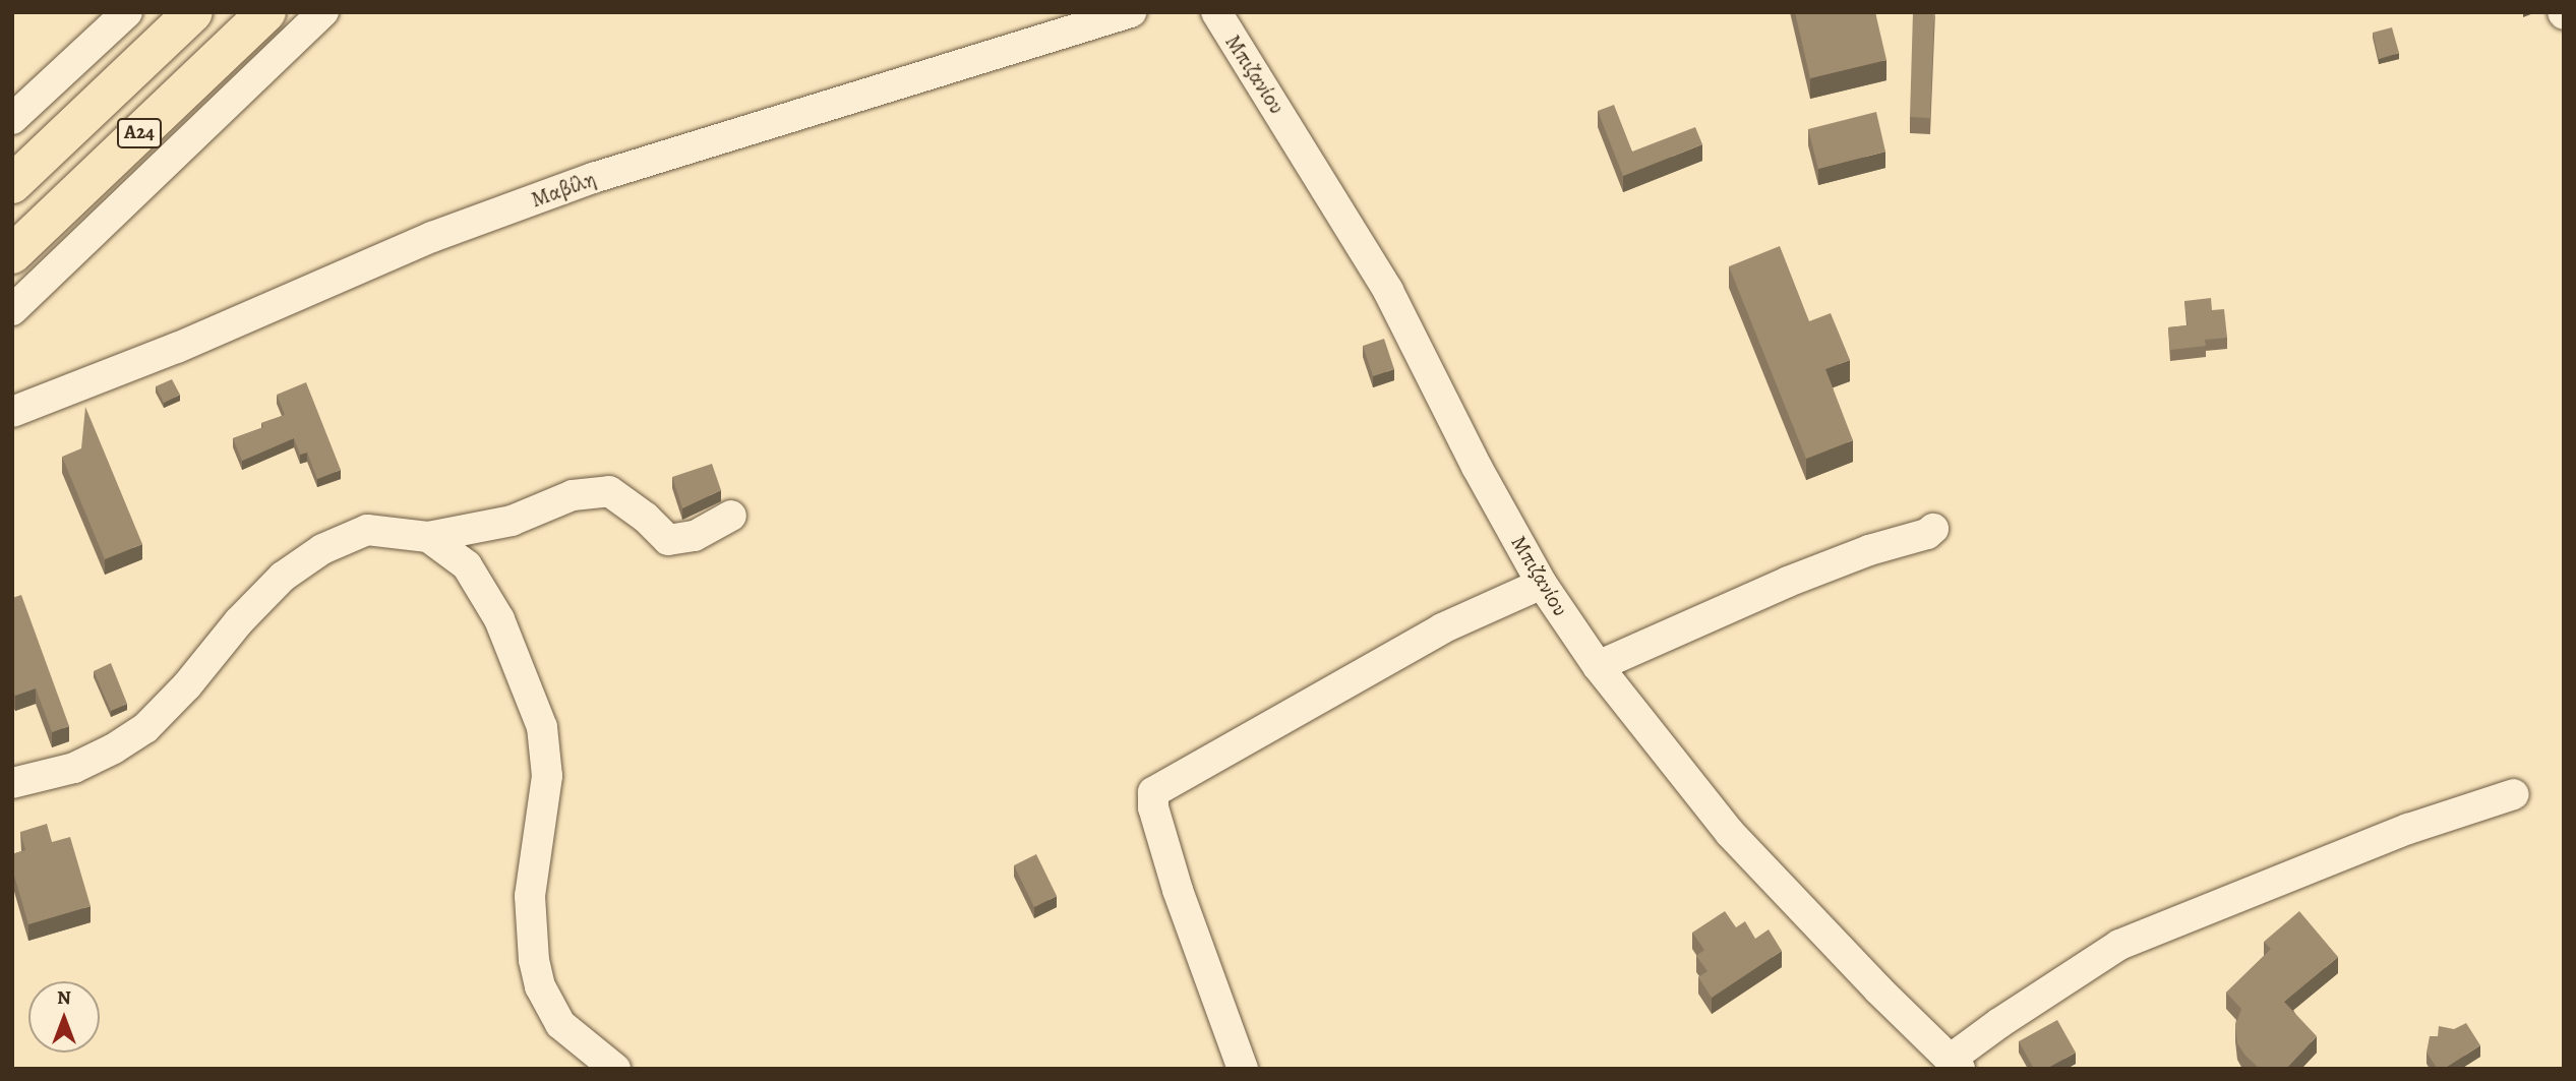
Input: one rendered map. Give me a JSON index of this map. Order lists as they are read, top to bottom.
{
  "streets": {
    "highway": ["Α24"],
    "street": ["Μπιζανίου", "Μαβίλη"]
  },
  "north": "top"
}
